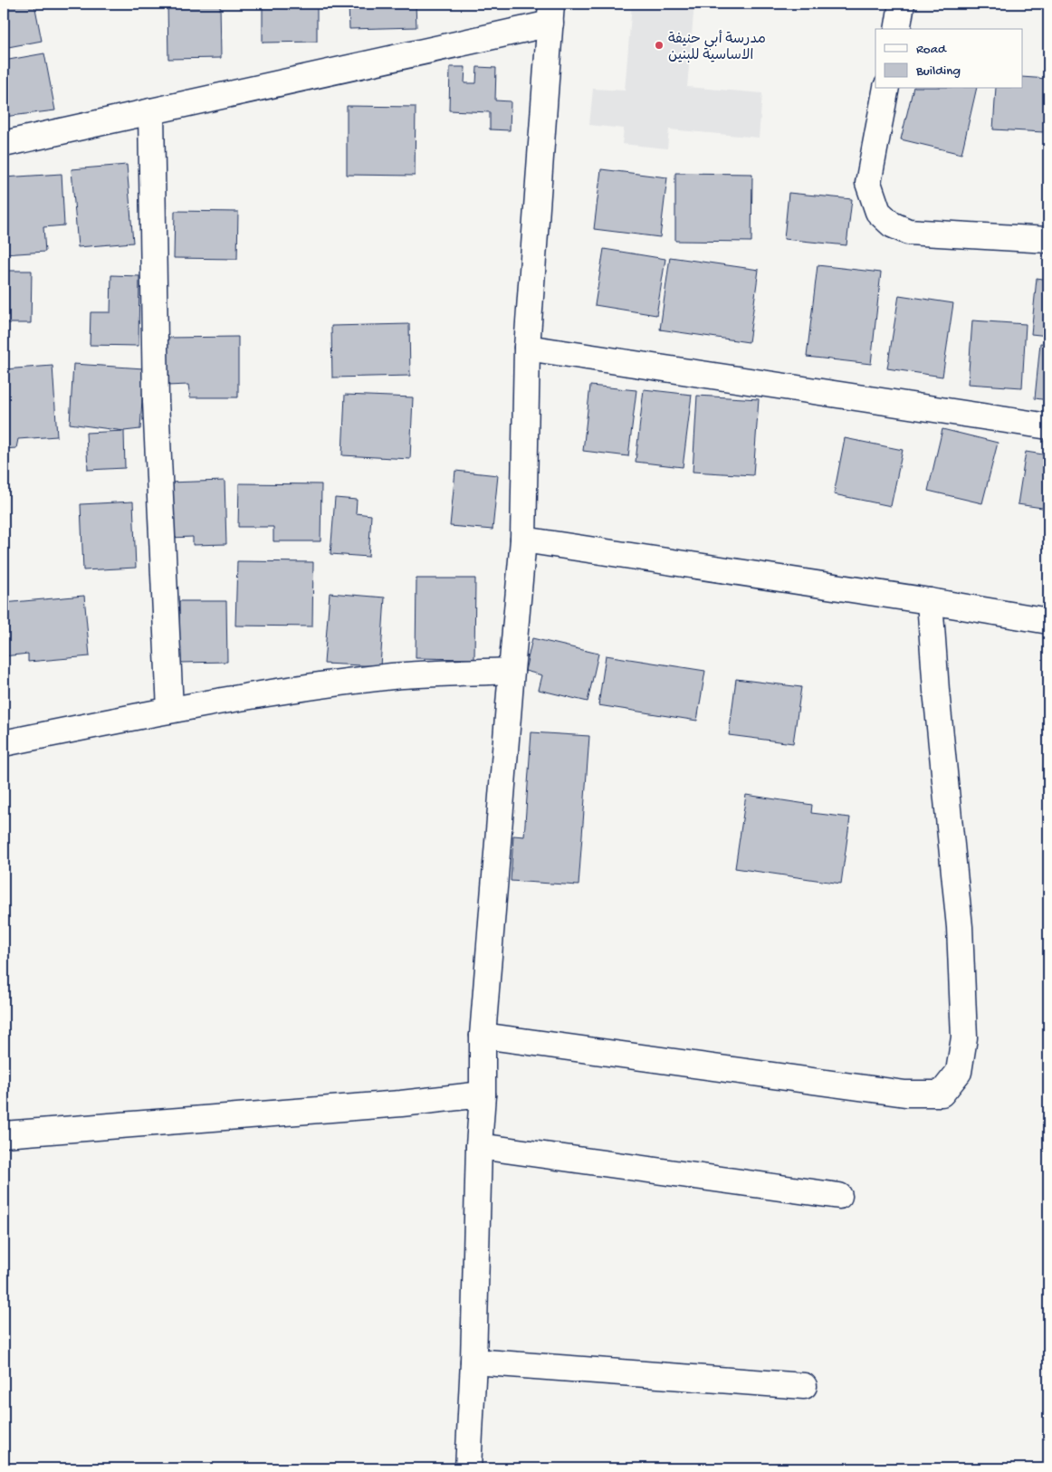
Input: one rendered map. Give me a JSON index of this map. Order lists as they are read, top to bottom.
{
  "places": ["مدرسة أبي حنيفة الاساسية للبنين"],
  "legend": ["Road", "Building"]
}
